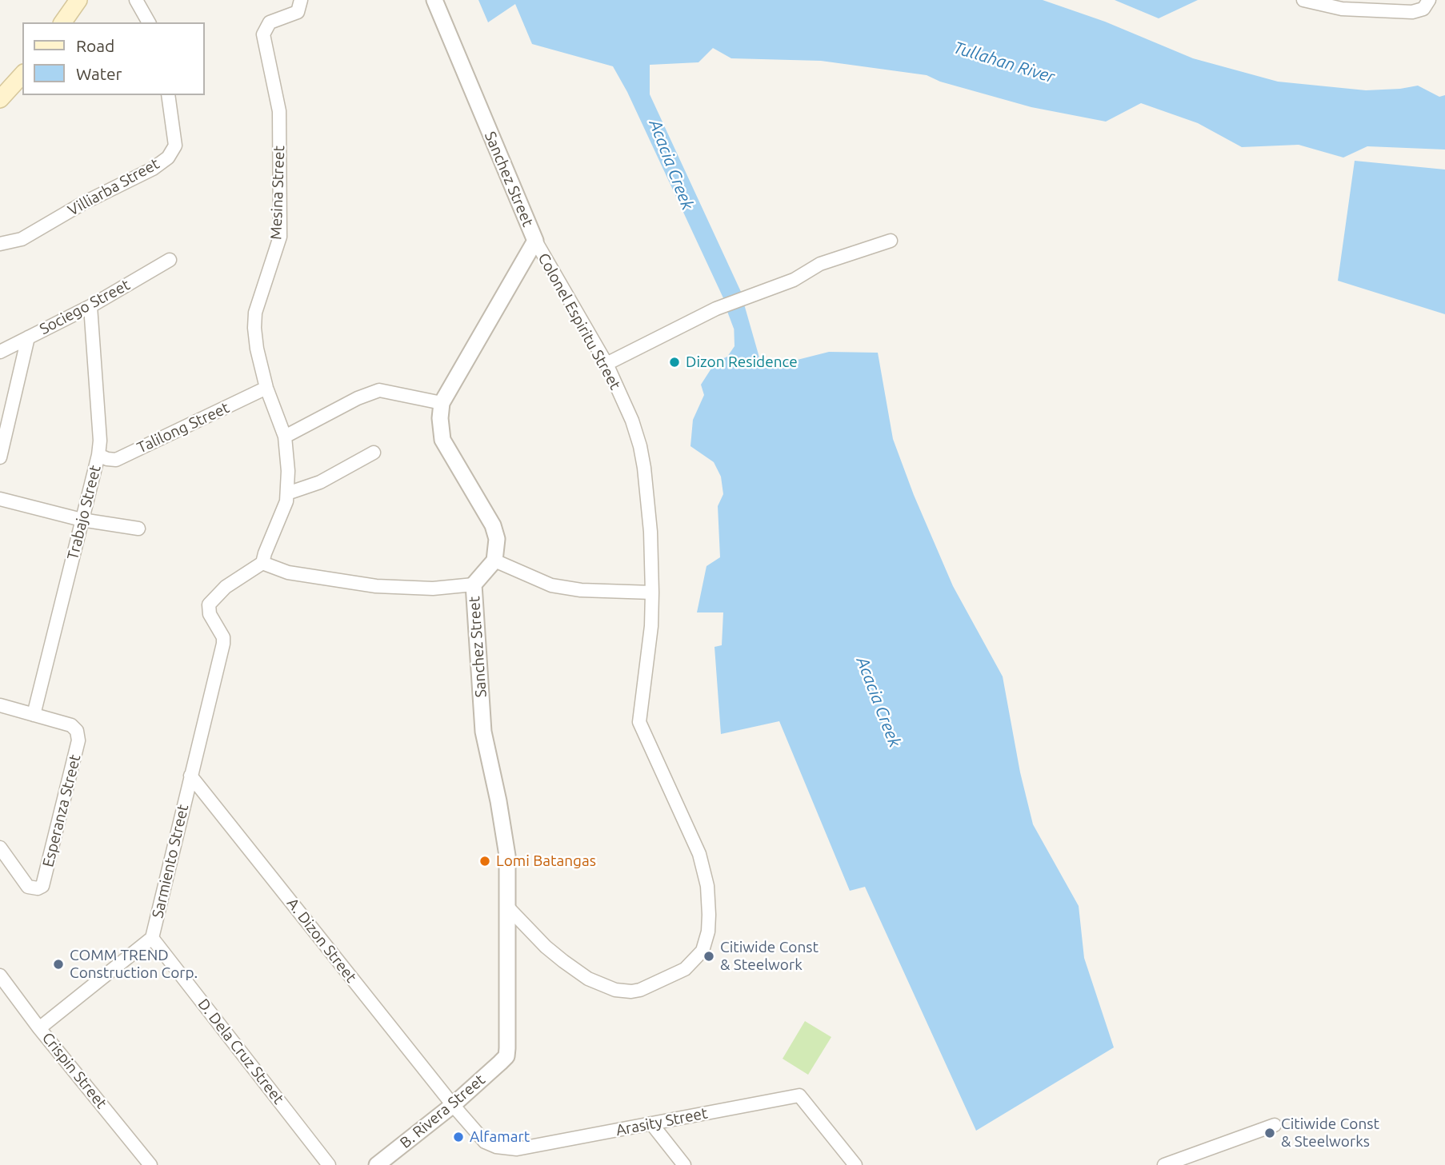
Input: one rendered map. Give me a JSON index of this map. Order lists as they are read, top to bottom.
{
  "streets": {
    "street": [
      "Sanchez Street",
      "Villiarba Street",
      "Mesina Street",
      "Sociego Street",
      "Colonel Espiritu Street",
      "Talilong Street",
      "Trabajo Street",
      "Esperanza Street",
      "Sarmiento Street",
      "A. Dizon Street",
      "D. Dela Cruz Street",
      "Crispin Street",
      "B. Rivera Street",
      "Arasity Street"
    ]
  },
  "crossings": [
    ["Sanchez Street", "Colonel Espiritu Street"],
    ["Sanchez Street", "B. Rivera Street"],
    ["Mesina Street", "Talilong Street"],
    ["Mesina Street", "Sarmiento Street"],
    ["Sociego Street", "Trabajo Street"],
    ["Talilong Street", "Trabajo Street"],
    ["Trabajo Street", "Esperanza Street"],
    ["Sarmiento Street", "A. Dizon Street"],
    ["Sarmiento Street", "D. Dela Cruz Street"],
    ["Sarmiento Street", "Crispin Street"],
    ["A. Dizon Street", "B. Rivera Street"],
    ["A. Dizon Street", "Arasity Street"],
    ["B. Rivera Street", "Arasity Street"]
  ],
  "water": ["Tullahan River", "Acacia Creek"],
  "places": [
    "Dizon Residence",
    "Lomi Batangas",
    "Citiwide Const & Steelwork",
    "COMM TREND Construction Corp.",
    "Citiwide Const & Steelworks",
    "Alfamart"
  ],
  "legend": ["Road", "Water"]
}
